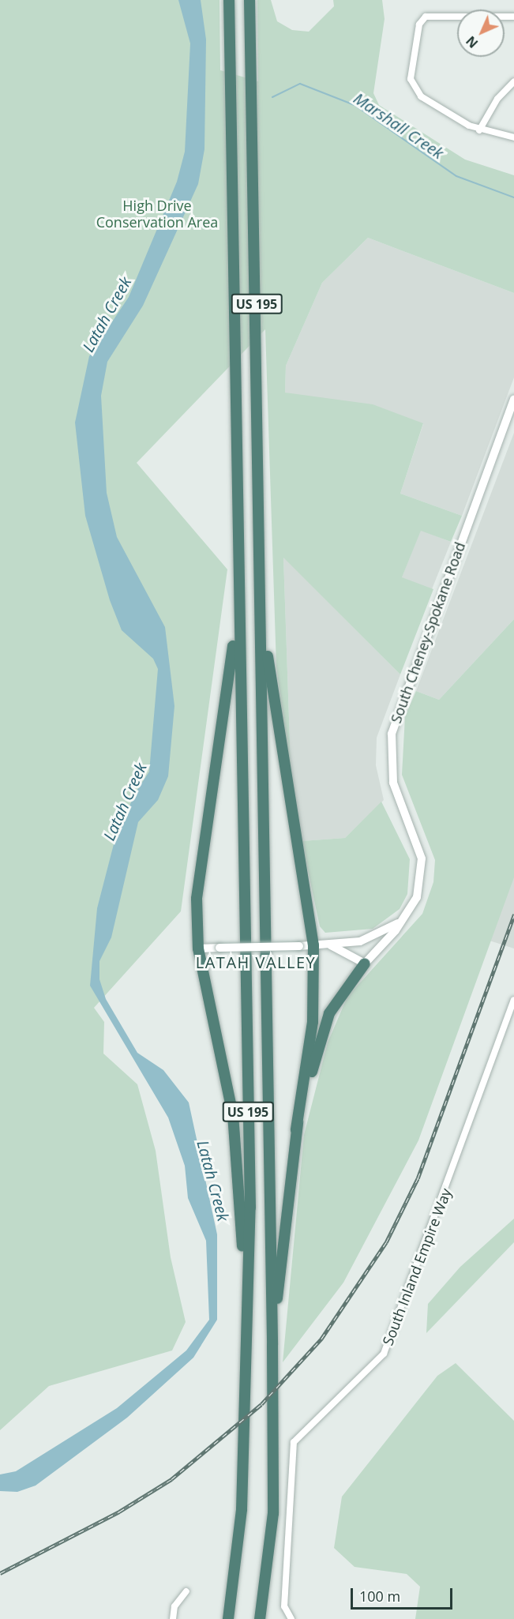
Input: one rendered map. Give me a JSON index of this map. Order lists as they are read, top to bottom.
{
  "streets": {
    "highway": ["US 195"],
    "main road": ["South Cheney-Spokane Road"],
    "street": ["South Inland Empire Way"]
  },
  "districts": ["LATAH VALLEY"],
  "water": ["Marshall Creek", "Latah Creek"],
  "parks": ["High Drive Conservation Area"],
  "scale_bar": "100 m",
  "north": "bottom left"
}
